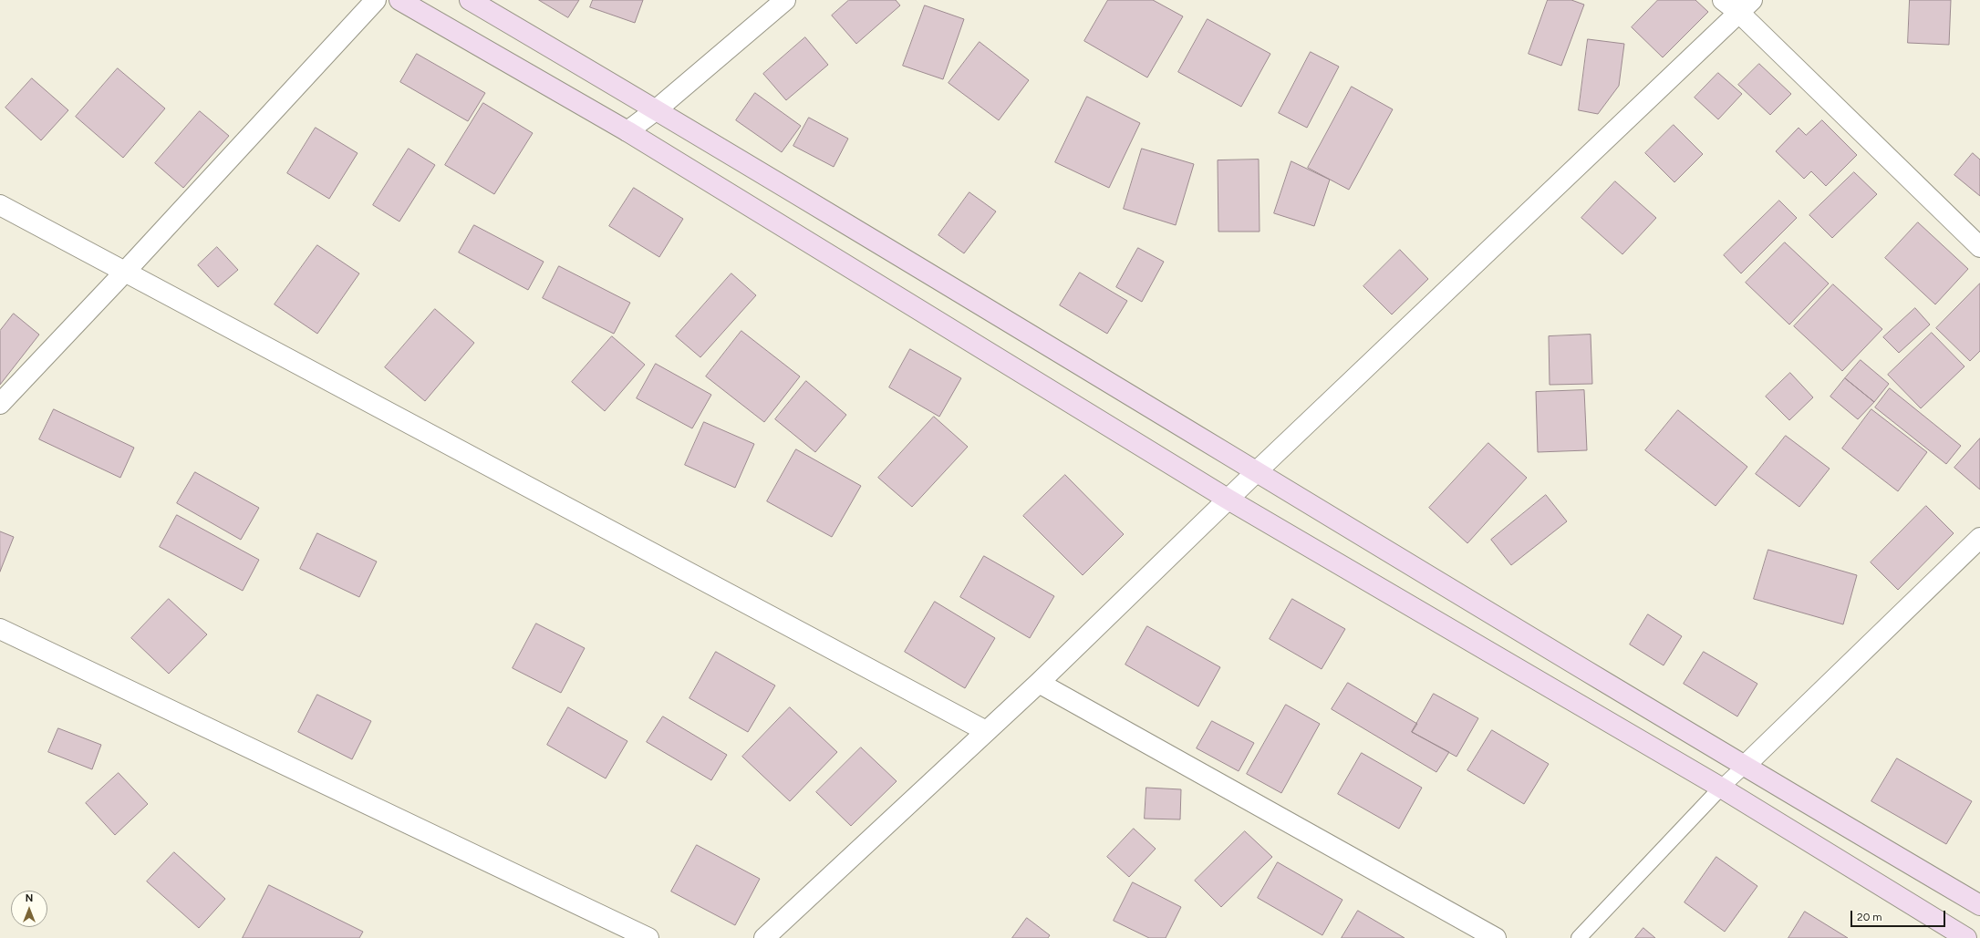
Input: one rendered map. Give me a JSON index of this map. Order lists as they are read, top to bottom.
{
  "scale_bar": "20 m",
  "north": "top"
}
